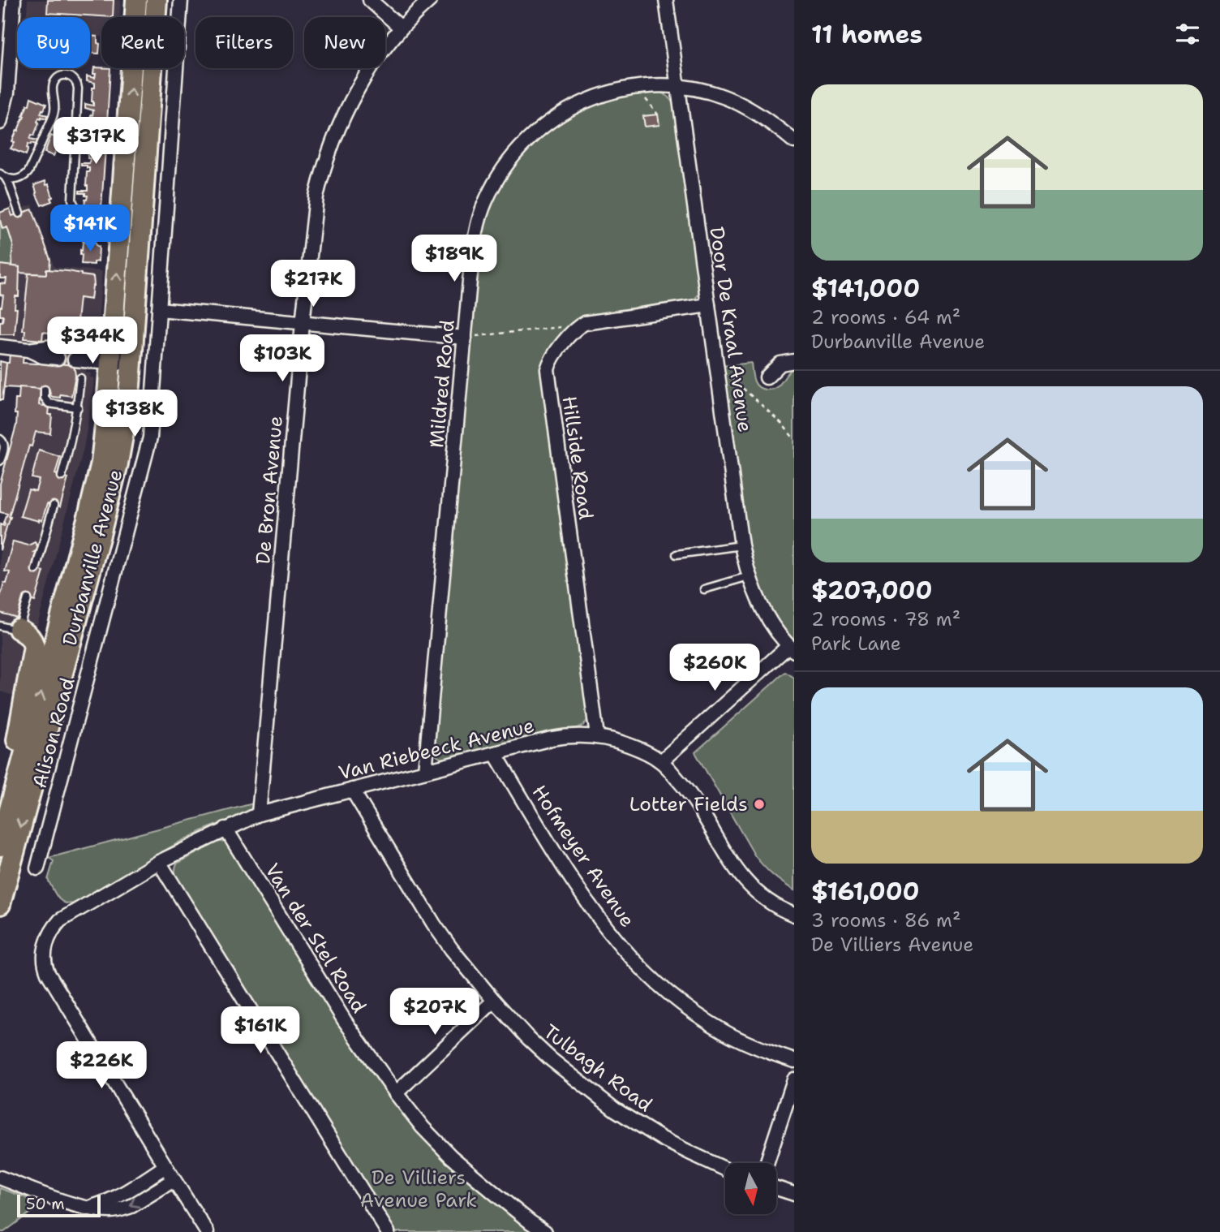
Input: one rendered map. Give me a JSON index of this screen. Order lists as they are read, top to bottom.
{
  "streets": {
    "main road": ["Durbanville Avenue"],
    "street": [
      "Door De Kraal Avenue",
      "Mildred Road",
      "Hillside Road",
      "De Bron Avenue",
      "Alison Road",
      "Van Riebeeck Avenue",
      "Hofmeyer Avenue",
      "Van der Stel Road",
      "Tulbagh Road"
    ]
  },
  "crossings": [
    ["Door De Kraal Avenue", "Mildred Road"],
    ["Mildred Road", "Van Riebeeck Avenue"],
    ["Hillside Road", "Van Riebeeck Avenue"],
    ["De Bron Avenue", "Van Riebeeck Avenue"],
    ["Van Riebeeck Avenue", "Hofmeyer Avenue"],
    ["Van Riebeeck Avenue", "Van der Stel Road"],
    ["Van Riebeeck Avenue", "Tulbagh Road"]
  ],
  "parks": ["De Villiers Avenue Park"],
  "places": ["Lotter Fields"],
  "scale_bar": "50 m",
  "north": "bottom",
  "page": {
    "heading": "11 homes",
    "chip": [
      "Buy",
      "Rent",
      "Filters",
      "New"
    ],
    "list": [
      {
        "name": "$141,000",
        "note": "2 rooms · 64 m² · Durbanville Avenue"
      },
      {
        "name": "$207,000",
        "note": "2 rooms · 78 m² · Park Lane"
      },
      {
        "name": "$161,000",
        "note": "3 rooms · 86 m² · De Villiers Avenue"
      }
    ],
    "price": [
      "$317K",
      "$141K",
      "$189K",
      "$217K",
      "$344K",
      "$103K",
      "$138K",
      "$260K",
      "$207K",
      "$161K",
      "$226K"
    ],
    "scale": "50 m"
  }
}
